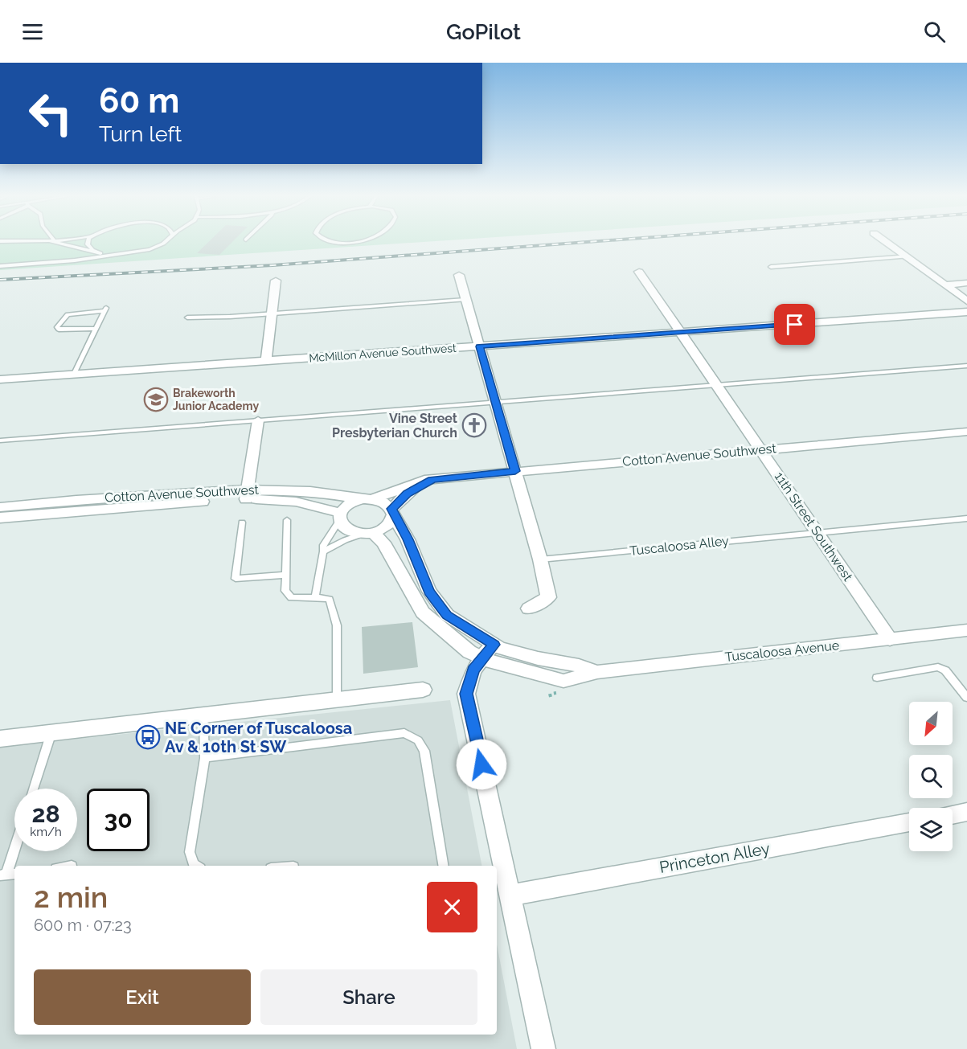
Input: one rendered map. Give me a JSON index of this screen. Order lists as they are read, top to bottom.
{
  "streets": {
    "street": [
      "McMillon Avenue Southwest",
      "Cotton Avenue Southwest",
      "11th Street Southwest",
      "Tuscaloosa Avenue",
      "Princeton Alley"
    ],
    "lane": ["Tuscaloosa Alley"]
  },
  "crossings": [
    ["McMillon Avenue Southwest", "11th Street Southwest"],
    ["Cotton Avenue Southwest", "11th Street Southwest"],
    ["11th Street Southwest", "Tuscaloosa Alley"],
    ["11th Street Southwest", "Tuscaloosa Avenue"]
  ],
  "places": {
    "school or university": ["Brakeworth Junior Academy"],
    "church": ["Vine Street Presbyterian Church"],
    "bus stop": ["NE Corner of Tuscaloosa Av & 10th St SW"]
  },
  "north": "bottom left",
  "page": {
    "header": "GoPilot",
    "turn": ["60 m", "Turn left"],
    "speed": "28 km/h",
    "limit": "30",
    "heading": ["2 min", "600 m · 07:23"],
    "buttons": ["Exit", "Share"]
  }
}
